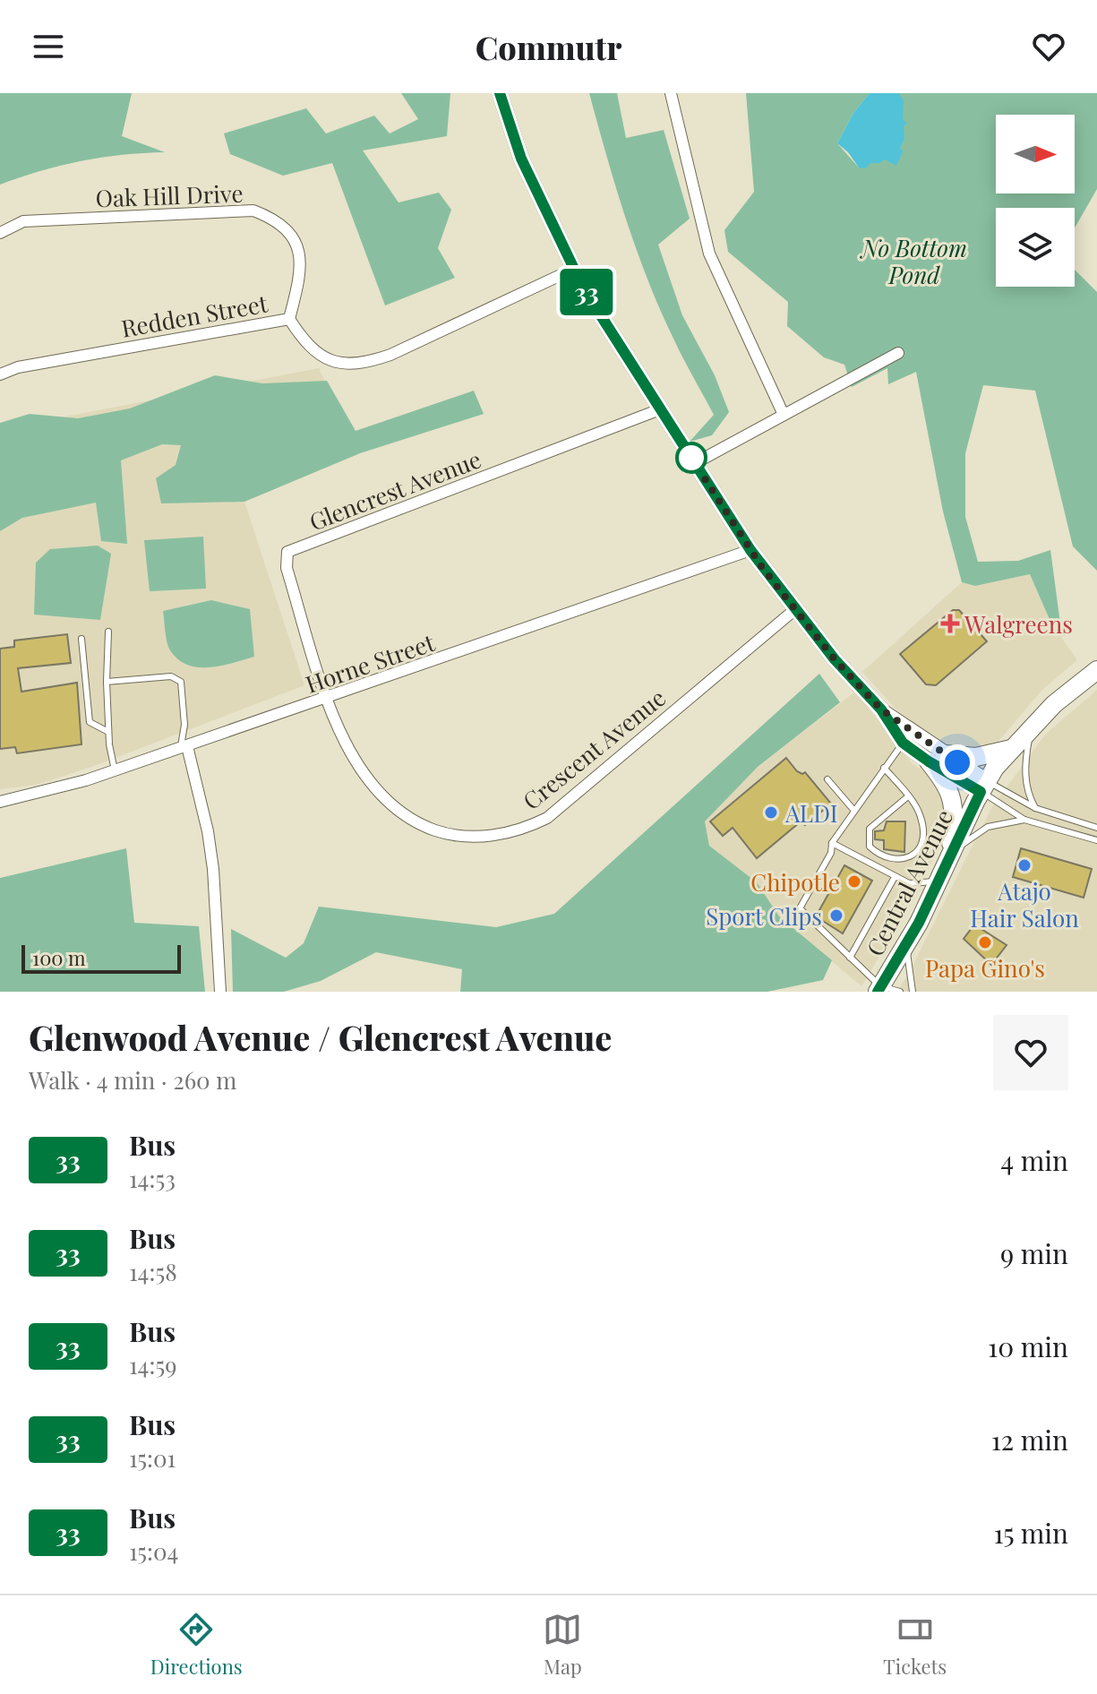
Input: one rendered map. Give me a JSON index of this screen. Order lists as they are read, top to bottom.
{
  "streets": {
    "main road": ["Central Avenue"],
    "street": [
      "Oak Hill Drive",
      "Redden Street",
      "Glencrest Avenue",
      "Horne Street",
      "Crescent Avenue"
    ]
  },
  "crossings": [
    ["Oak Hill Drive", "Redden Street"],
    ["Glencrest Avenue", "Horne Street"],
    ["Glencrest Avenue", "Crescent Avenue"],
    ["Horne Street", "Crescent Avenue"]
  ],
  "parks": ["No Bottom Pond"],
  "places": {
    "health": ["Walgreens"],
    "other": [
      "ALDI",
      "Atajo Hair Salon",
      "Chipotle",
      "Sport Clips",
      "Papa Gino's"
    ]
  },
  "lines": ["bus line 33"],
  "scale_bar": "100 m",
  "north": "right",
  "page": {
    "header": "Commutr",
    "on_map": "33",
    "scale": "100 m",
    "heading": ["Glenwood Avenue / Glencrest Avenue", "Walk · 4 min · 260 m"],
    "list": [
      {
        "mark": "33",
        "name": "Bus",
        "note": "14:53",
        "value": "4 min"
      },
      {
        "mark": "33",
        "name": "Bus",
        "note": "14:58",
        "value": "9 min"
      },
      {
        "mark": "33",
        "name": "Bus",
        "note": "14:59",
        "value": "10 min"
      },
      {
        "mark": "33",
        "name": "Bus",
        "note": "15:01",
        "value": "12 min"
      },
      {
        "mark": "33",
        "name": "Bus",
        "note": "15:04",
        "value": "15 min"
      }
    ],
    "tabs": ["Directions", "Map", "Tickets"]
  }
}
